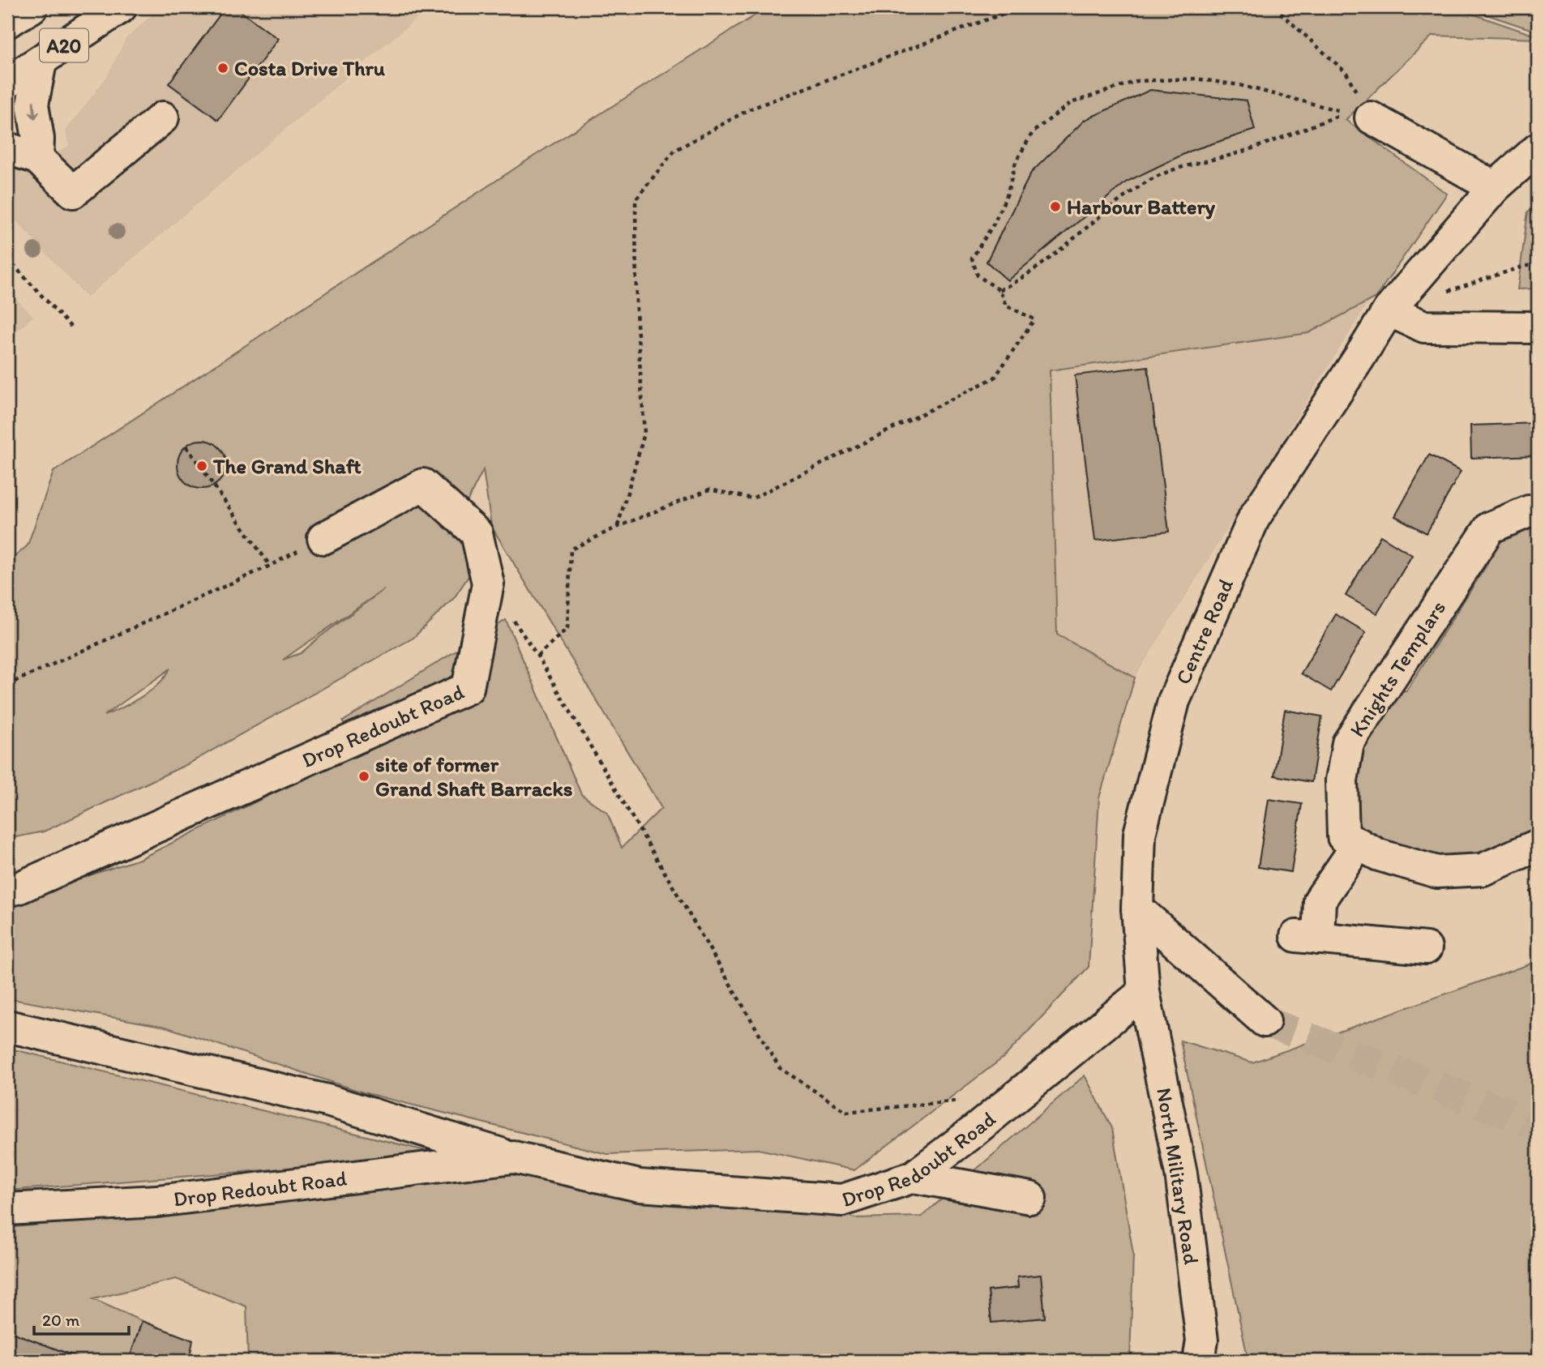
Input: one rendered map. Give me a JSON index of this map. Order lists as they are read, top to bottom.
{
  "streets": {
    "main road": [
      "A20",
      "Centre Road",
      "Knights Templars",
      "Drop Redoubt Road",
      "North Military Road"
    ]
  },
  "crossings": [
    ["Centre Road", "Drop Redoubt Road"],
    ["Centre Road", "North Military Road"],
    ["Drop Redoubt Road", "North Military Road"]
  ],
  "places": [
    "Costa Drive Thru",
    "Harbour Battery",
    "The Grand Shaft",
    "site of former Grand Shaft Barracks"
  ],
  "scale_bar": "20 m"
}
